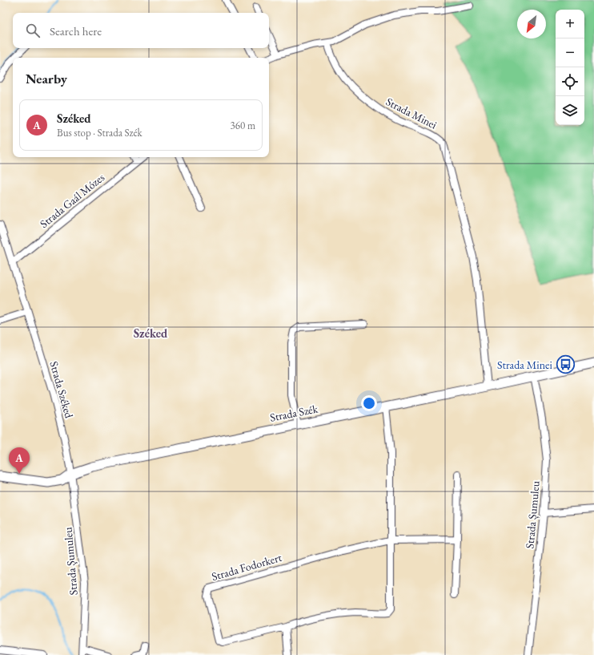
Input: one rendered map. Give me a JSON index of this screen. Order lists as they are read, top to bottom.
{
  "streets": {
    "street": [
      "Strada Minei",
      "Strada Gaál Mózes",
      "Strada Széked",
      "Strada Szék",
      "Strada Șumuleu",
      "Strada Fodorkert"
    ]
  },
  "crossings": [
    ["Strada Minei", "Strada Szék"],
    ["Strada Gaál Mózes", "Strada Széked"],
    ["Strada Széked", "Strada Szék"],
    ["Strada Széked", "Strada Șumuleu"],
    ["Strada Szék", "Strada Șumuleu"],
    ["Strada Szék", "Strada Fodorkert"]
  ],
  "districts": ["Széked"],
  "places": {
    "bus stop": ["Strada Minei"]
  },
  "north": "bottom left",
  "page": {
    "map_buttons": ["+", "−"],
    "search": "Search here",
    "heading": "Nearby",
    "list": [
      {
        "mark": "A",
        "name": "Széked",
        "note": "Bus stop · Strada Szék",
        "value": "360 m"
      }
    ],
    "pins": "A"
  }
}
